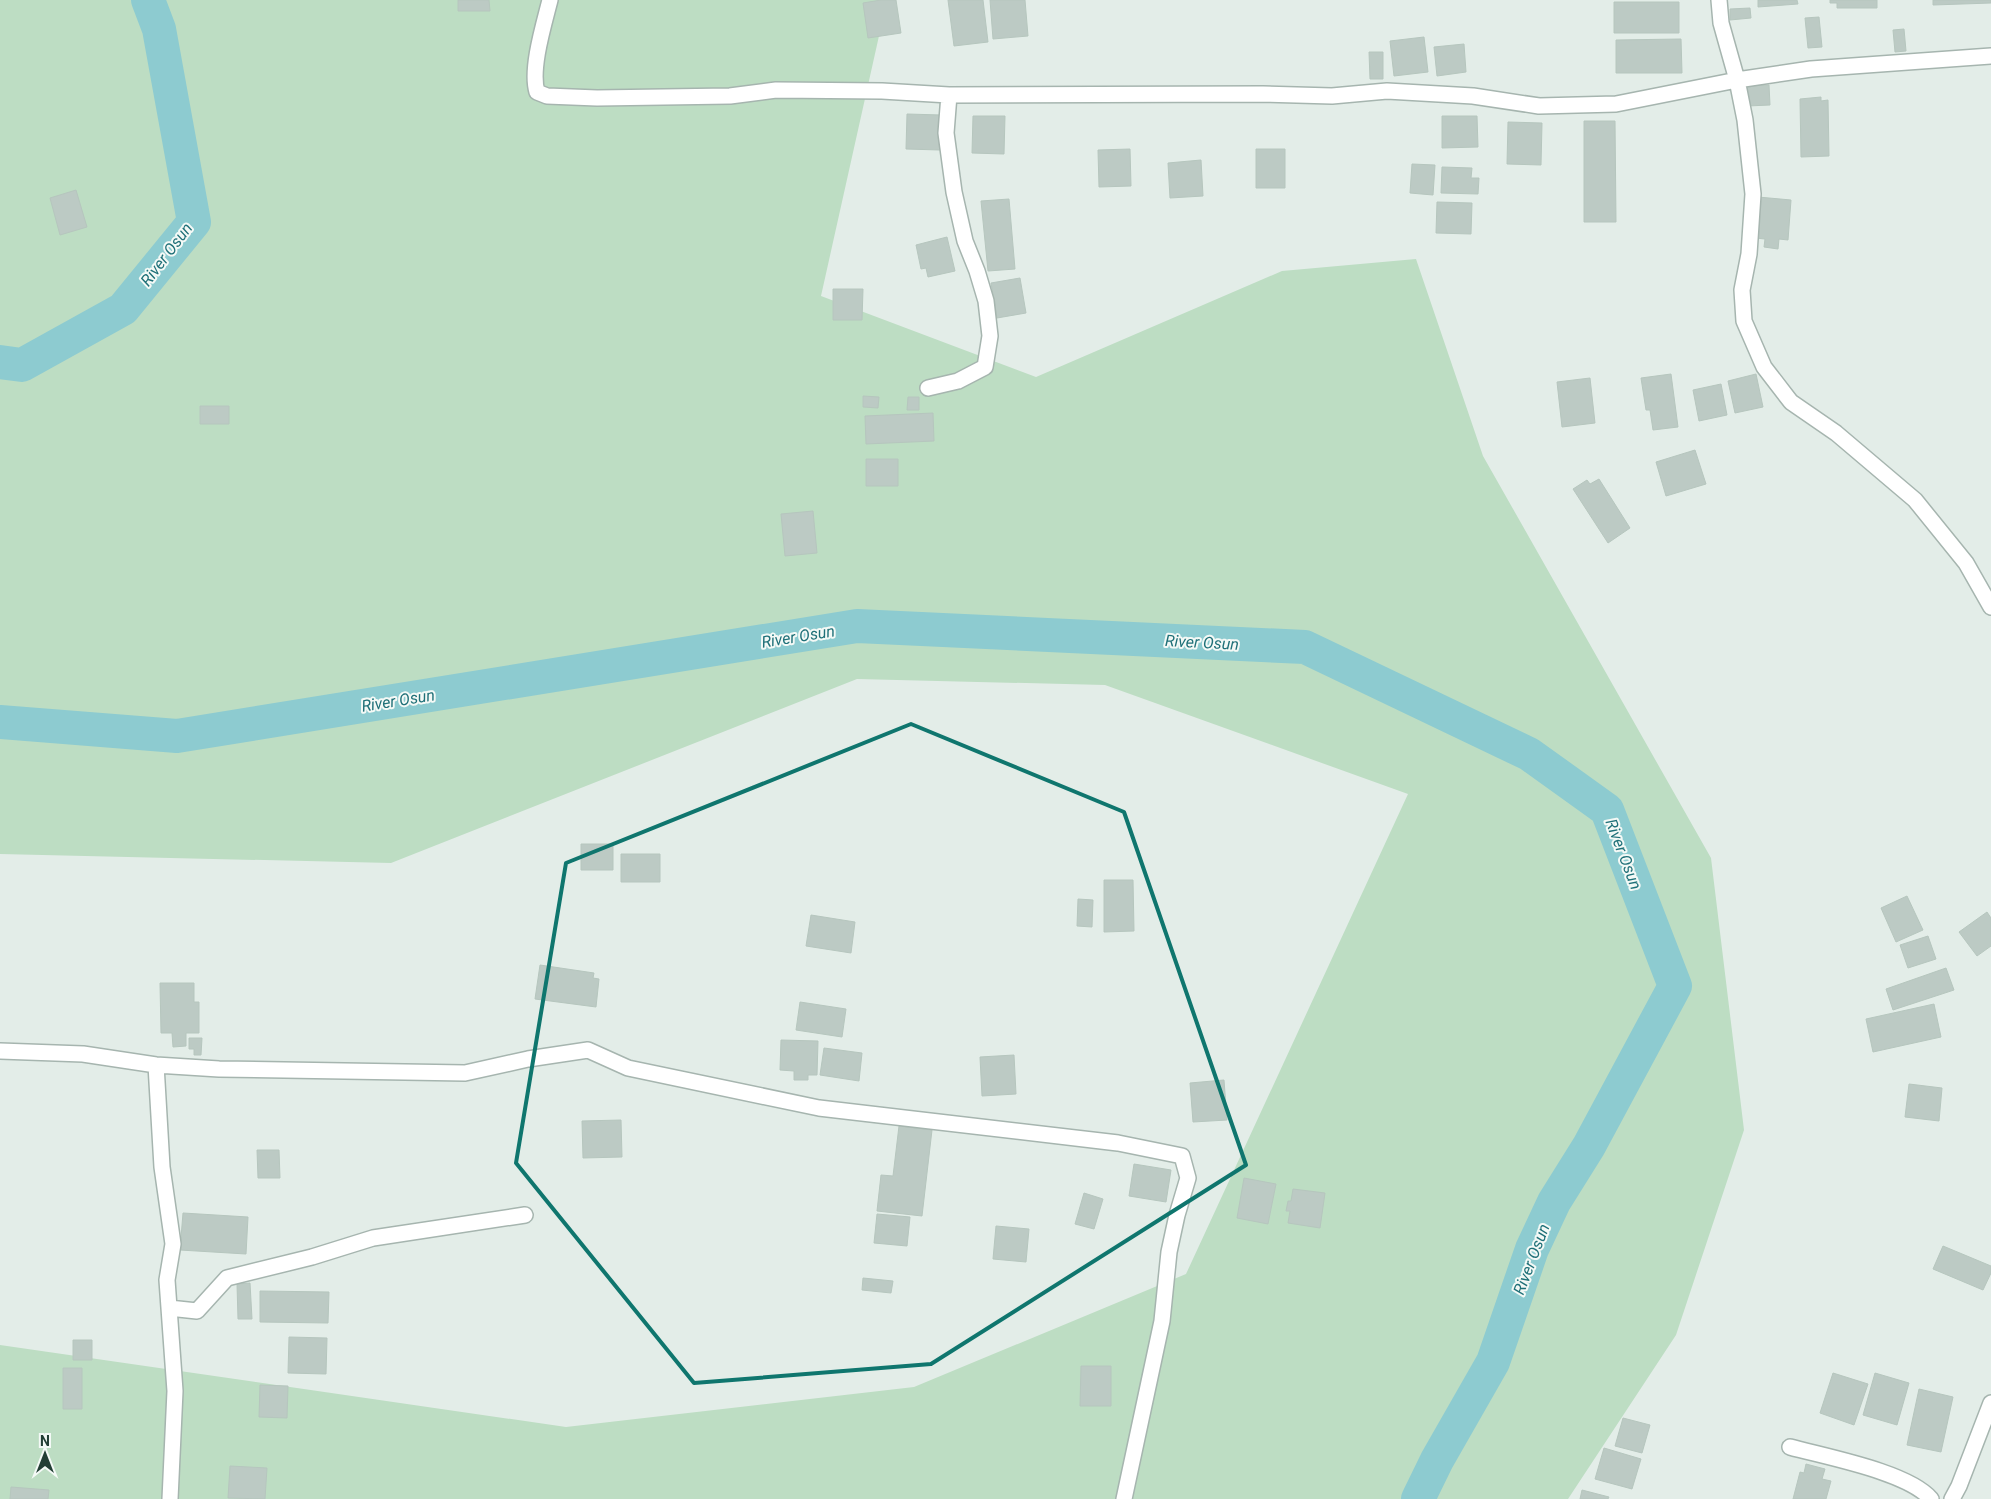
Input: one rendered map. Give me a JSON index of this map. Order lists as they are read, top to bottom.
{
  "water": ["River Osun"],
  "north": "top"
}
